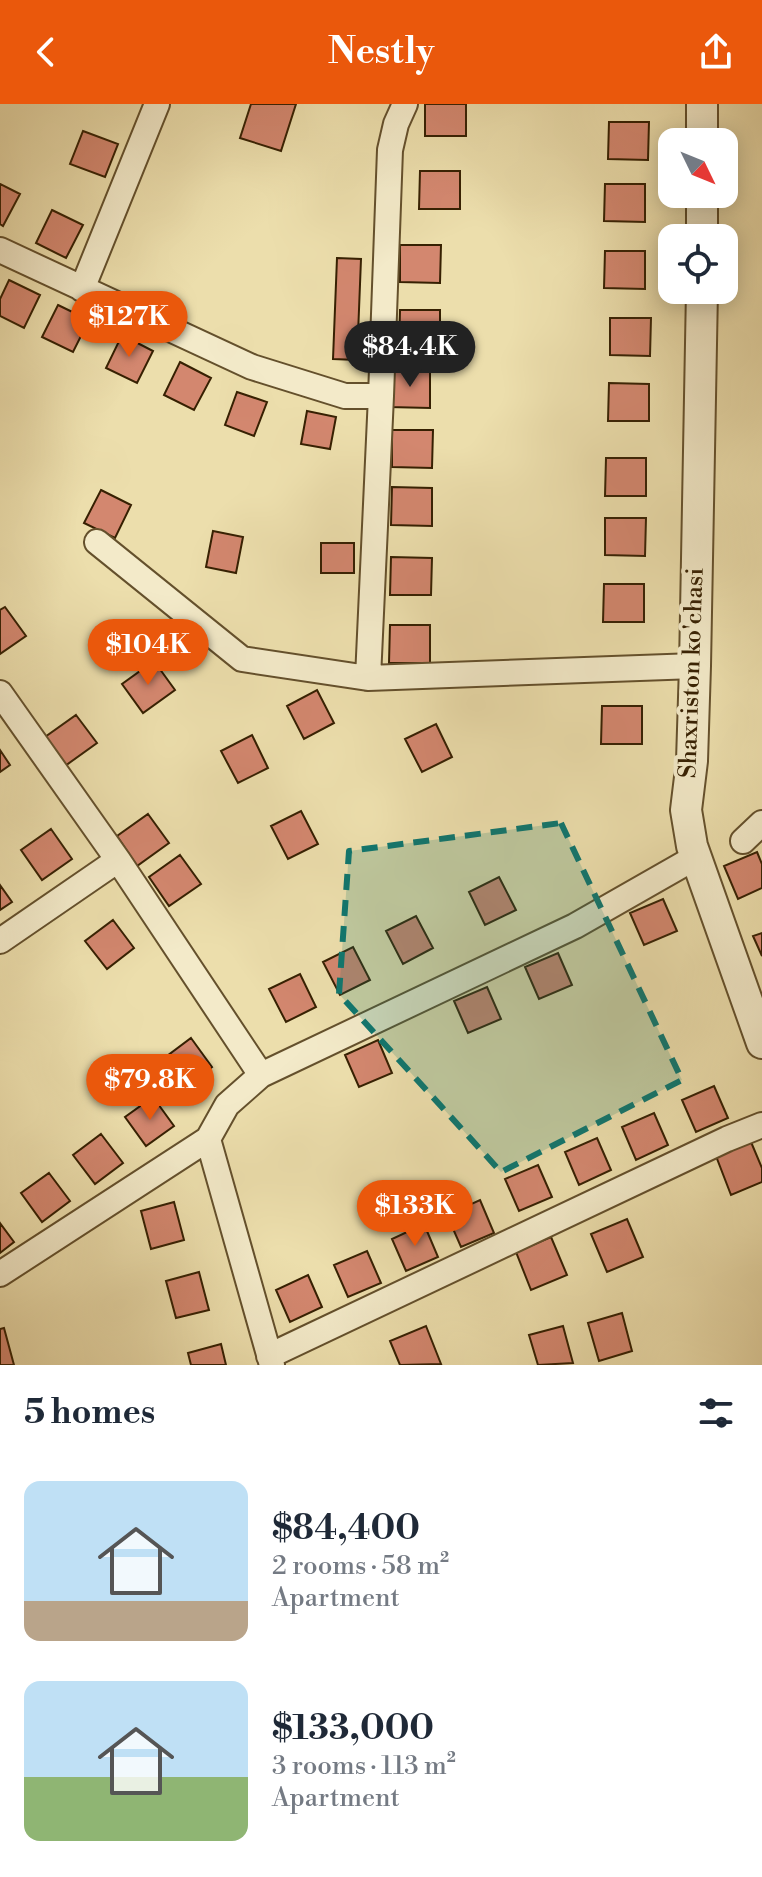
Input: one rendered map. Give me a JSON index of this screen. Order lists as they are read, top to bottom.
{
  "streets": {
    "street": ["Shaxriston ko'chasi"]
  },
  "north": "bottom right",
  "page": {
    "header": "Nestly",
    "price": [
      "$127K",
      "$84.4K",
      "$104K",
      "$79.8K",
      "$133K"
    ],
    "heading": "5 homes",
    "list": [
      {
        "name": "$84,400",
        "note": "2 rooms · 58 m² · Apartment"
      },
      {
        "name": "$133,000",
        "note": "3 rooms · 113 m² · Apartment"
      }
    ]
  }
}
